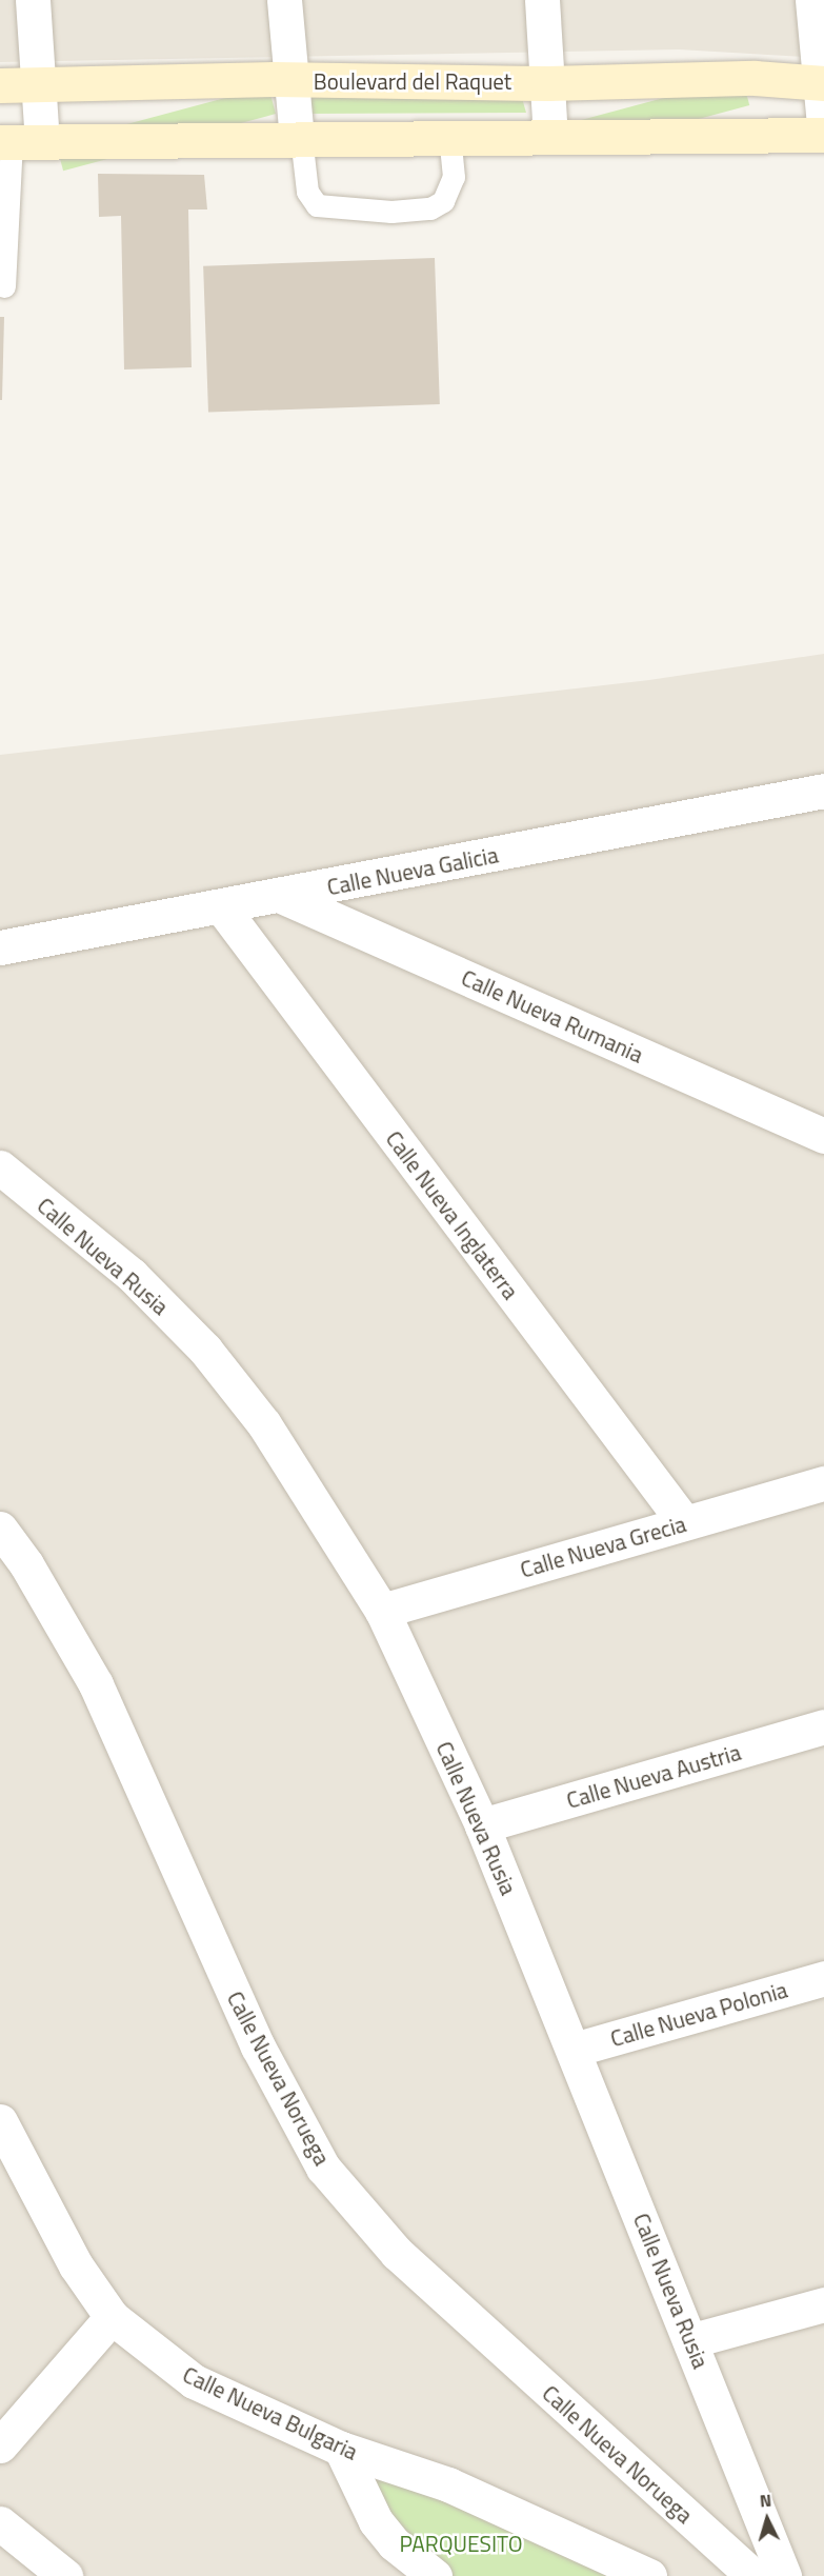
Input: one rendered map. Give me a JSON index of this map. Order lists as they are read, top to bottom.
{
  "streets": {
    "street": [
      "Boulevard del Raquet",
      "Calle Nueva Galicia",
      "Calle Nueva Rumania",
      "Calle Nueva Inglaterra",
      "Calle Nueva Rusia",
      "Calle Nueva Grecia",
      "Calle Nueva Austria",
      "Calle Nueva Polonia",
      "Calle Nueva Noruega",
      "Calle Nueva Bulgaria"
    ]
  },
  "crossings": [
    ["Calle Nueva Galicia", "Calle Nueva Rumania"],
    ["Calle Nueva Galicia", "Calle Nueva Inglaterra"],
    ["Calle Nueva Inglaterra", "Calle Nueva Grecia"],
    ["Calle Nueva Rusia", "Calle Nueva Grecia"],
    ["Calle Nueva Rusia", "Calle Nueva Austria"],
    ["Calle Nueva Rusia", "Calle Nueva Polonia"]
  ],
  "parks": ["PARQUESITO"],
  "north": "top"
}
